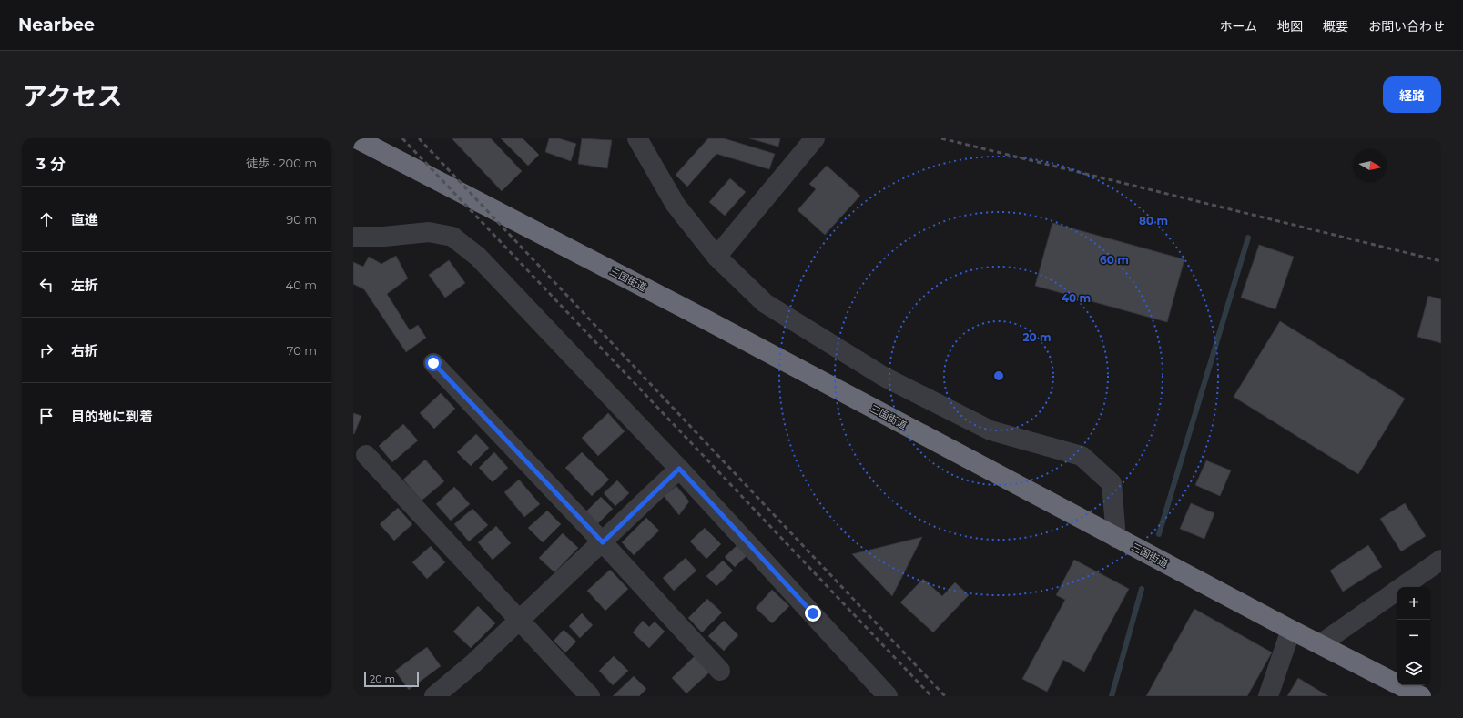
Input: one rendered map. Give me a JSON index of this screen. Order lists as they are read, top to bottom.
{
  "streets": {
    "highway": ["三国街道"]
  },
  "scale_bar": "20 m",
  "north": "right",
  "page": {
    "header": "Nearbee",
    "nav": [
      "ホーム",
      "地図",
      "概要",
      "お問い合わせ"
    ],
    "title": "アクセス",
    "buttons": "経路",
    "heading": ["3 分", "徒歩 · 200 m"],
    "list": [
      ["直進", "90 m"],
      ["左折", "40 m"],
      ["右折", "70 m"],
      "目的地に到着"
    ],
    "map_buttons": ["+", "−"],
    "scale": "20 m"
  },
  "rings": [
    "80 m",
    "60 m",
    "40 m",
    "20 m"
  ]
}
